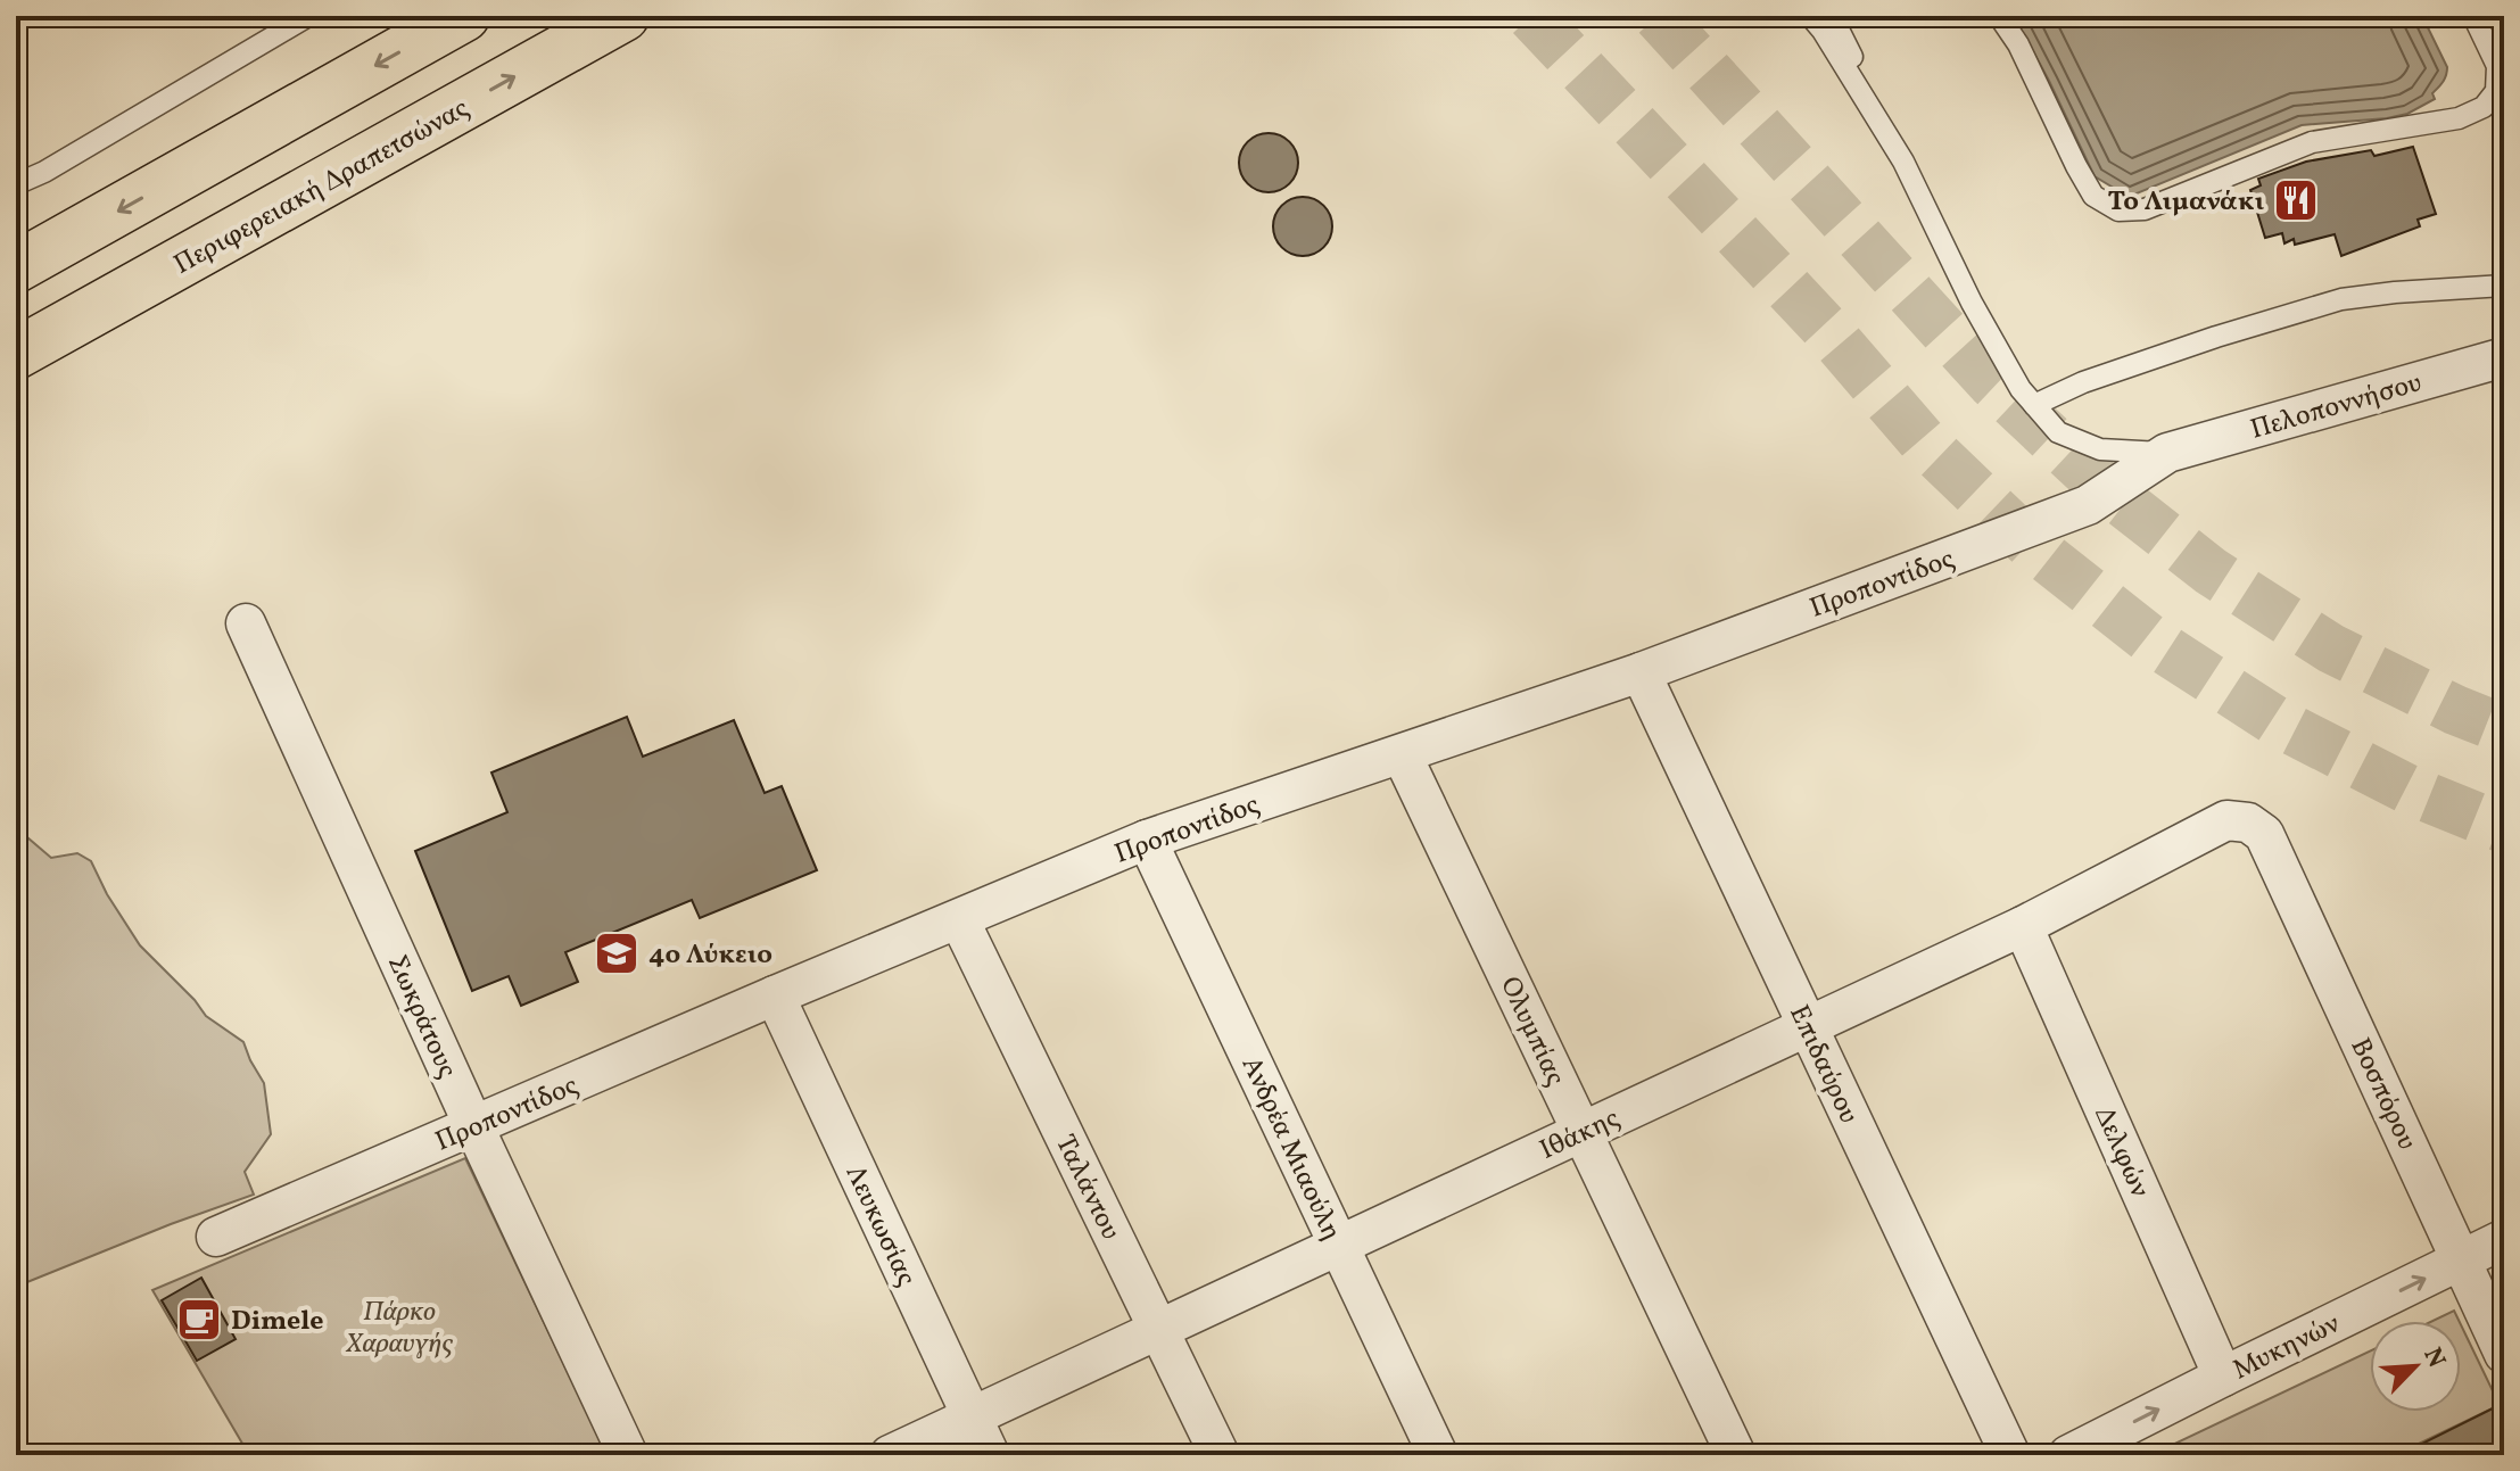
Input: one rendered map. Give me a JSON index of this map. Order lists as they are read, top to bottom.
{
  "streets": {
    "main road": ["Περιφερειακή Δραπετσώνας"],
    "street": [
      "Πελοποννήσου",
      "Προποντίδος",
      "Σωκράτους",
      "Ολυμπίας",
      "Επιδαύρου",
      "Βοσπόρου",
      "Ιθάκης",
      "Ανδρέα Μιαούλη",
      "Δελφών",
      "Ταλάντου",
      "Λευκωσίας",
      "Μυκηνών"
    ]
  },
  "crossings": [
    ["Πελοποννήσου", "Προποντίδος"],
    ["Προποντίδος", "Σωκράτους"],
    ["Προποντίδος", "Ολυμπίας"],
    ["Προποντίδος", "Επιδαύρου"],
    ["Προποντίδος", "Ανδρέα Μιαούλη"],
    ["Προποντίδος", "Ταλάντου"],
    ["Προποντίδος", "Λευκωσίας"],
    ["Ολυμπίας", "Ιθάκης"],
    ["Επιδαύρου", "Ιθάκης"],
    ["Βοσπόρου", "Ιθάκης"],
    ["Βοσπόρου", "Μυκηνών"],
    ["Ιθάκης", "Ανδρέα Μιαούλη"],
    ["Ιθάκης", "Δελφών"],
    ["Ιθάκης", "Ταλάντου"],
    ["Ιθάκης", "Λευκωσίας"],
    ["Δελφών", "Μυκηνών"]
  ],
  "one_way": ["Μυκηνών"],
  "parks": ["Πάρκο Χαραυγής"],
  "places": {
    "restaurant": ["Το Λιμανάκι"],
    "school or university": ["4ο Λύκειο"],
    "cafe": ["Dimele"]
  },
  "north": "top right"
}
